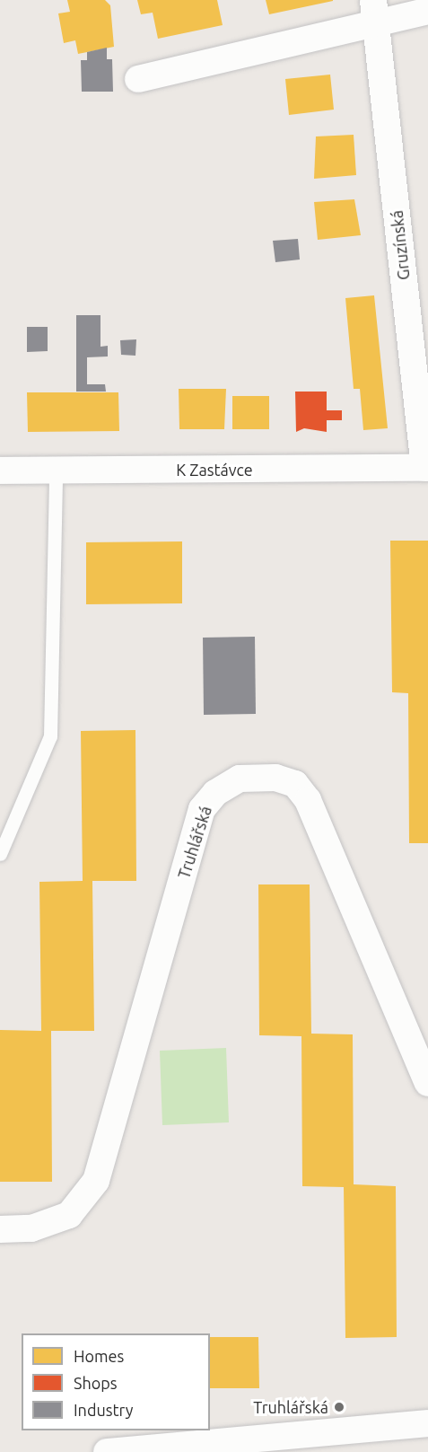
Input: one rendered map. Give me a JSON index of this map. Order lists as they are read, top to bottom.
{
  "streets": {
    "street": ["Gruzínská", "K Zastávce", "Truhlářská"]
  },
  "crossings": [
    ["Gruzínská", "K Zastávce"]
  ],
  "places": ["Truhlářská"],
  "legend": ["Homes", "Shops", "Industry"]
}
